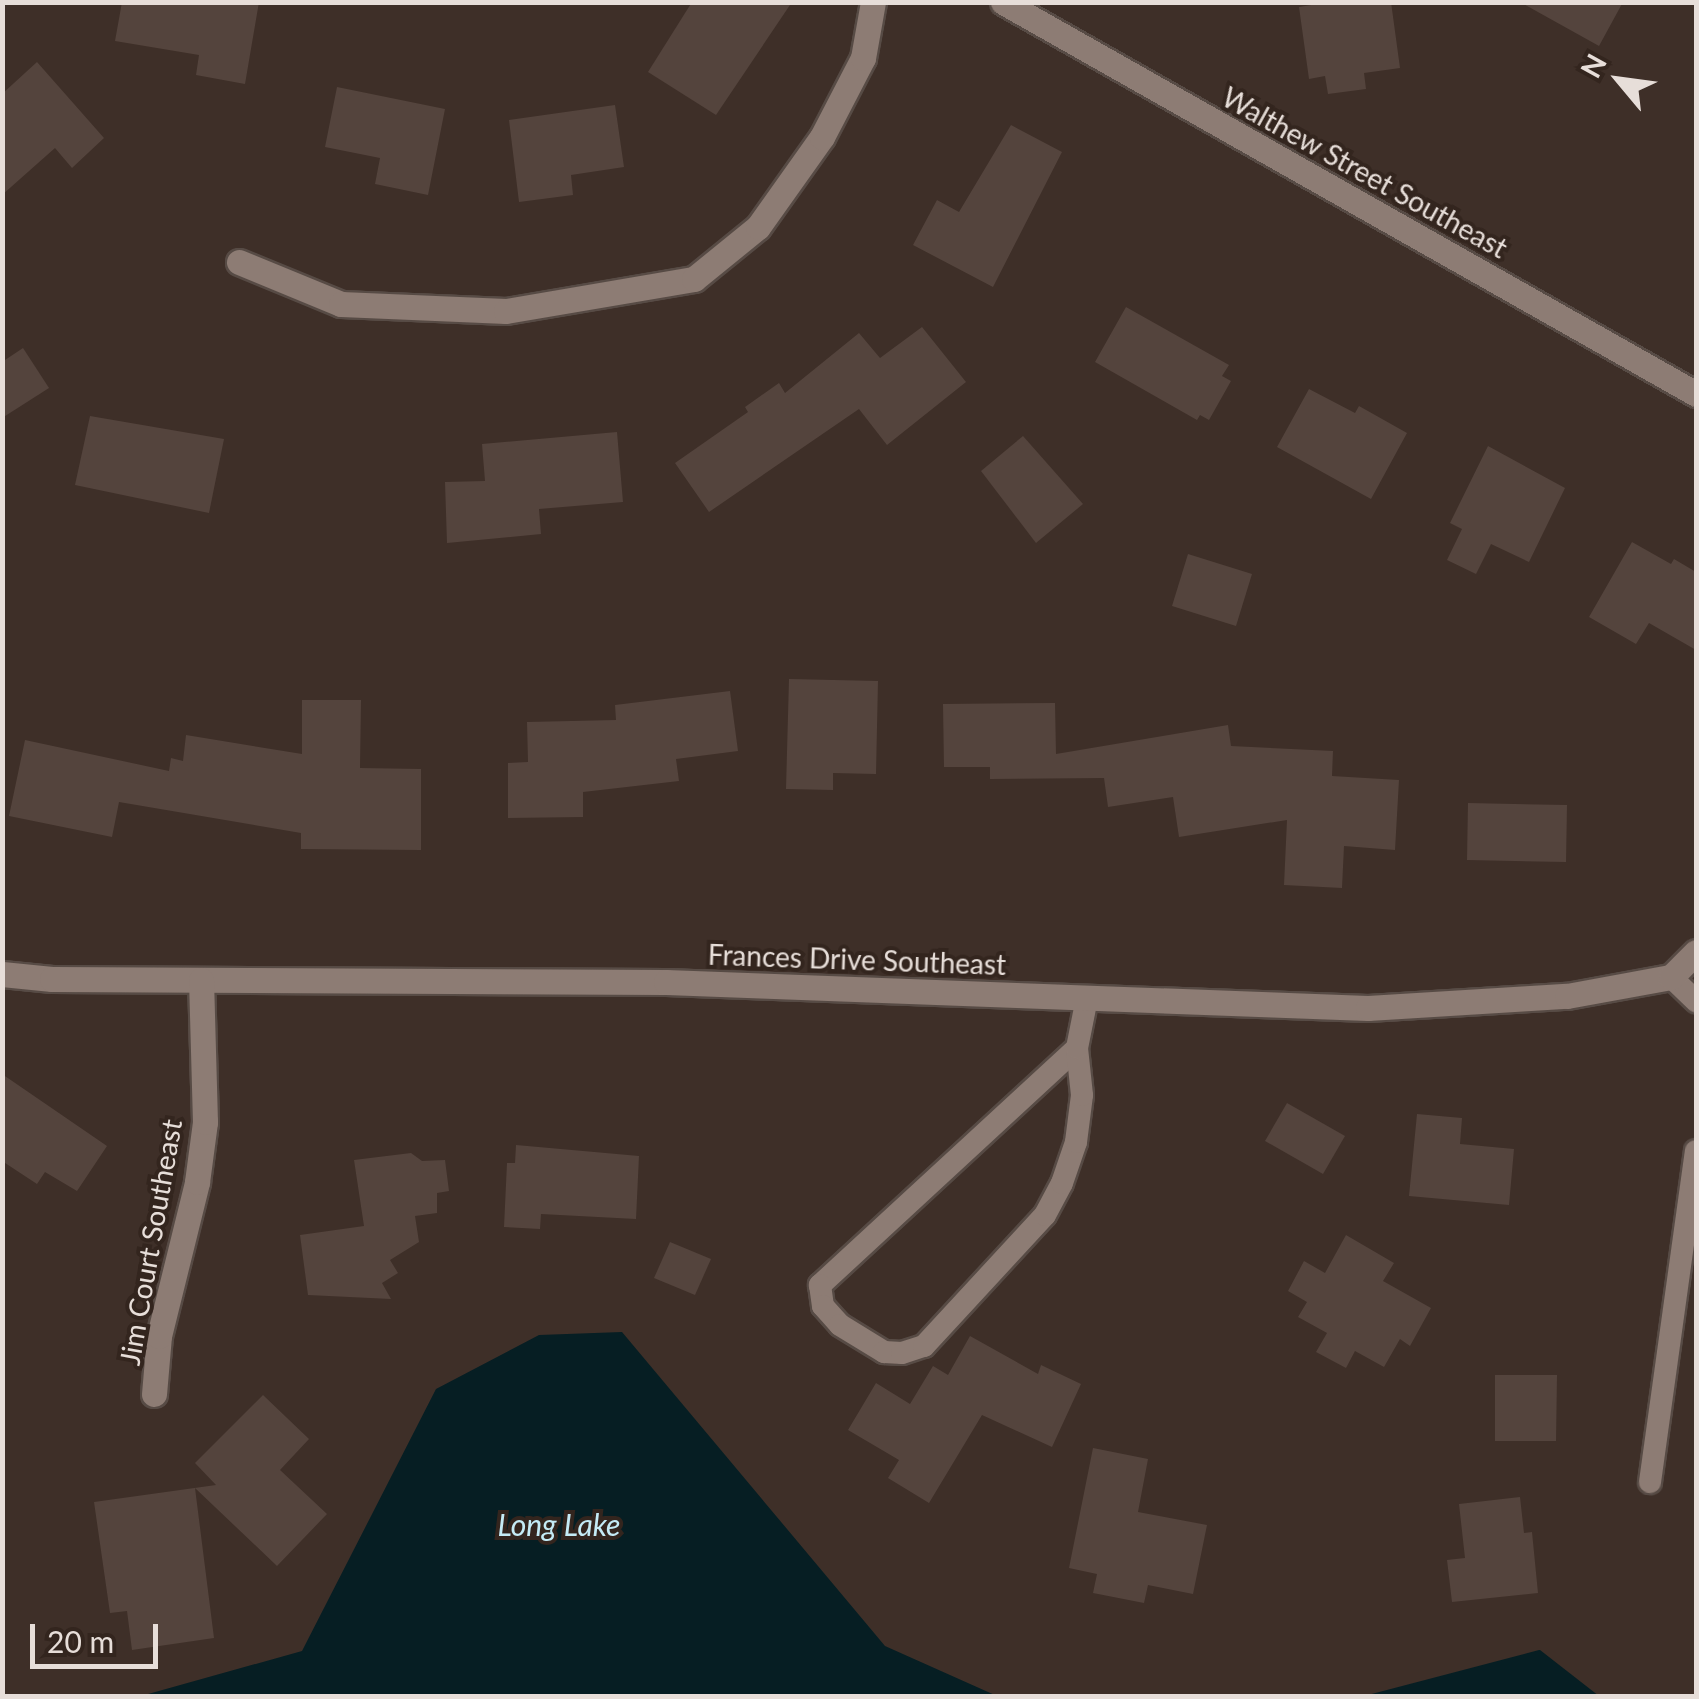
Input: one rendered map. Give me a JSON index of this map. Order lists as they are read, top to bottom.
{
  "streets": {
    "street": ["Walthew Street Southeast", "Frances Drive Southeast", "Jim Court Southeast"]
  },
  "crossings": [
    ["Frances Drive Southeast", "Jim Court Southeast"]
  ],
  "water": ["Long Lake"],
  "scale_bar": "20 m",
  "north": "top left"
}
